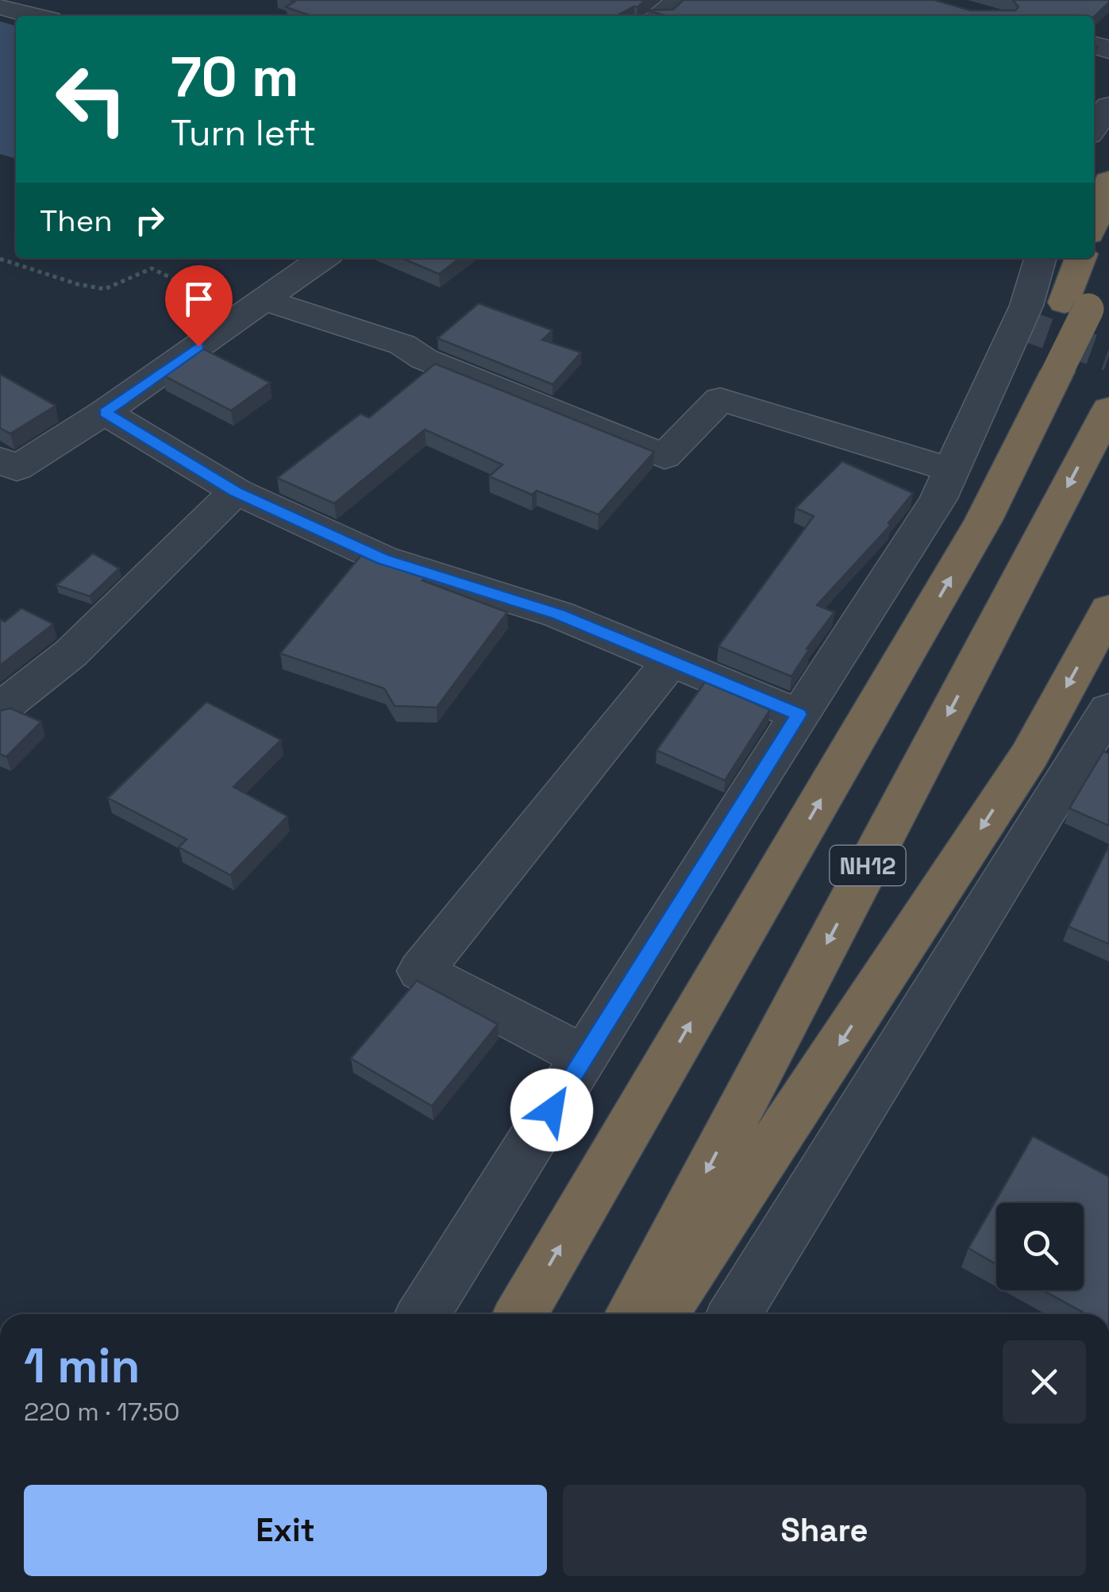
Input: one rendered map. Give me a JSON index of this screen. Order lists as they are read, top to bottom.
{
  "streets": {
    "highway": ["NH12"]
  },
  "page": {
    "turn": ["70 m", "Turn left"],
    "then": "Then",
    "heading": ["1 min", "220 m · 17:50"],
    "buttons": ["Exit", "Share"]
  }
}
